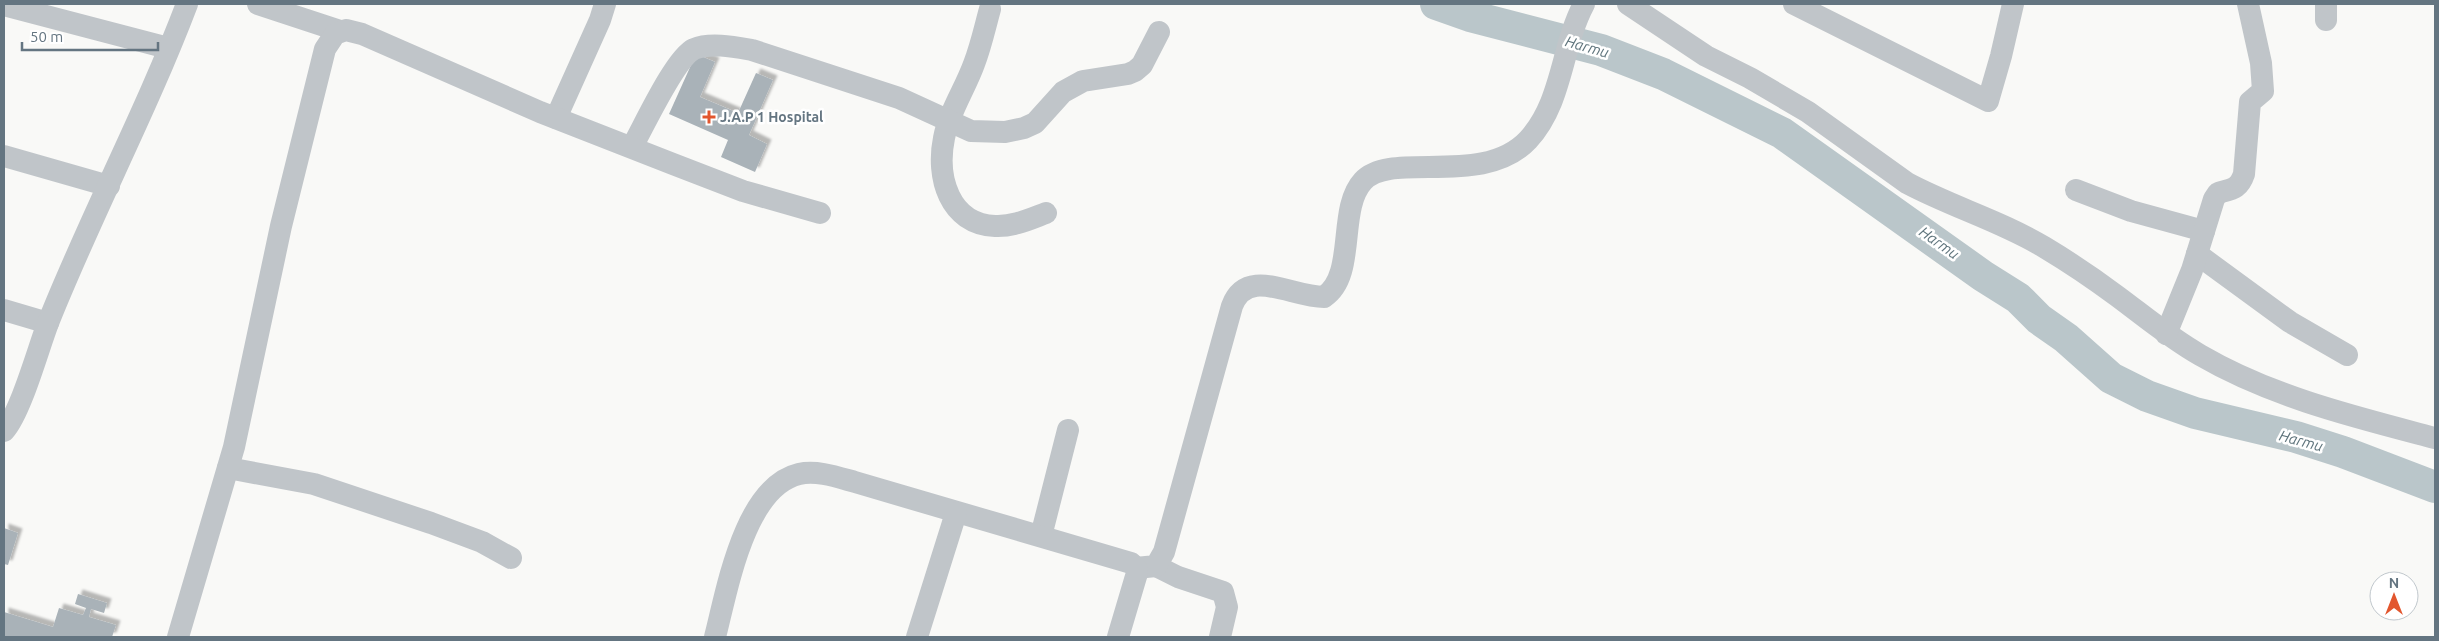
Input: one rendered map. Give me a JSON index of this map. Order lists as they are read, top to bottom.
{
  "water": ["Harmu"],
  "places": {
    "health": ["J.A.P 1 Hospital"]
  },
  "scale_bar": "50 m",
  "north": "top"
}
